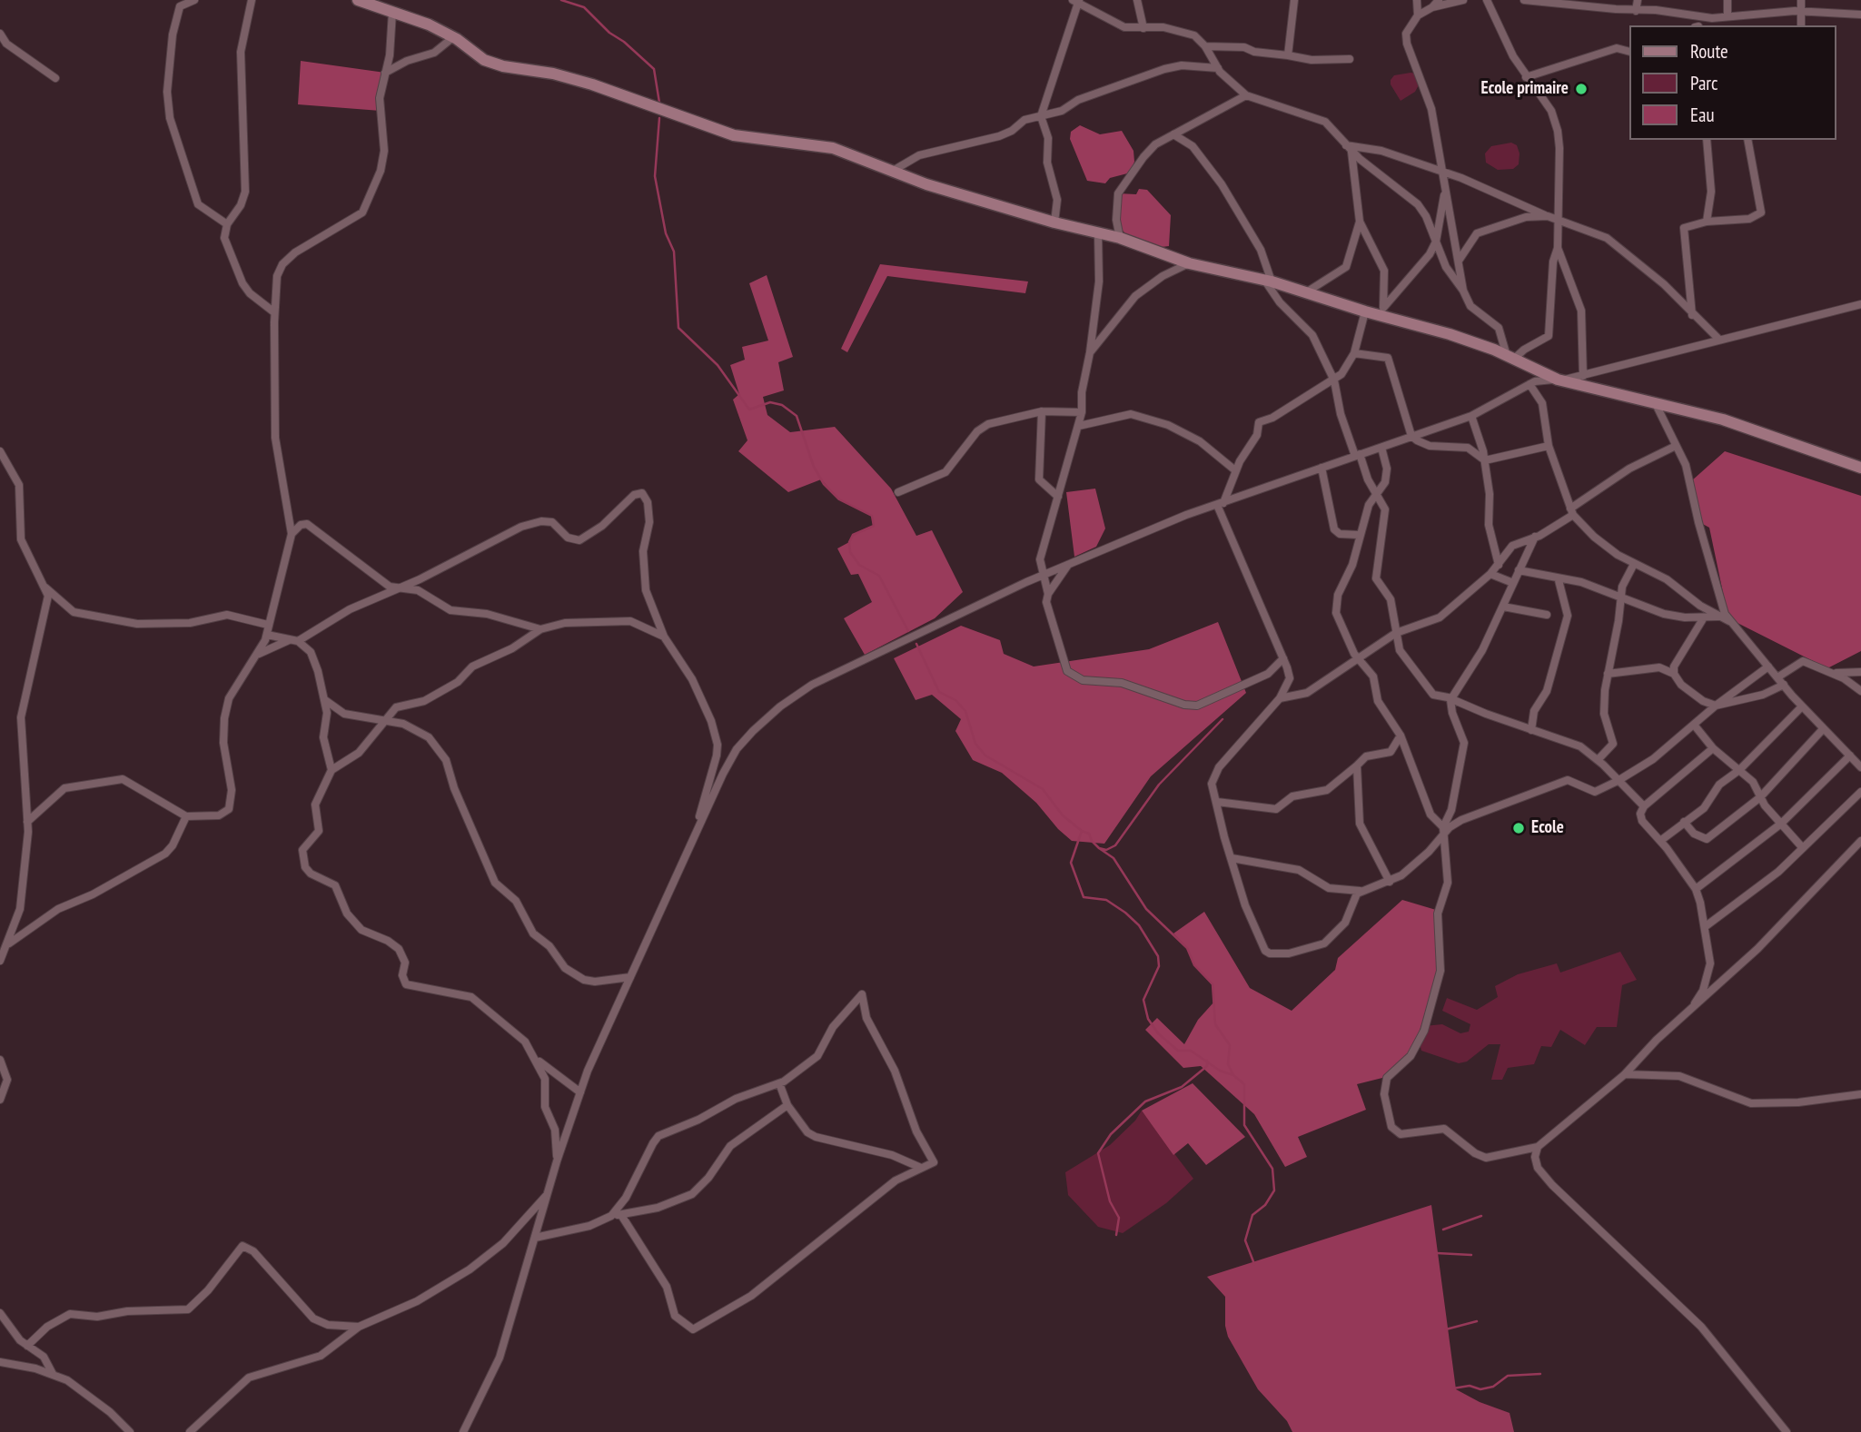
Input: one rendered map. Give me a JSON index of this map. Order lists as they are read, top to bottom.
{
  "places": ["Ecole primaire", "Ecole"],
  "legend": ["Route", "Parc", "Eau"]
}
